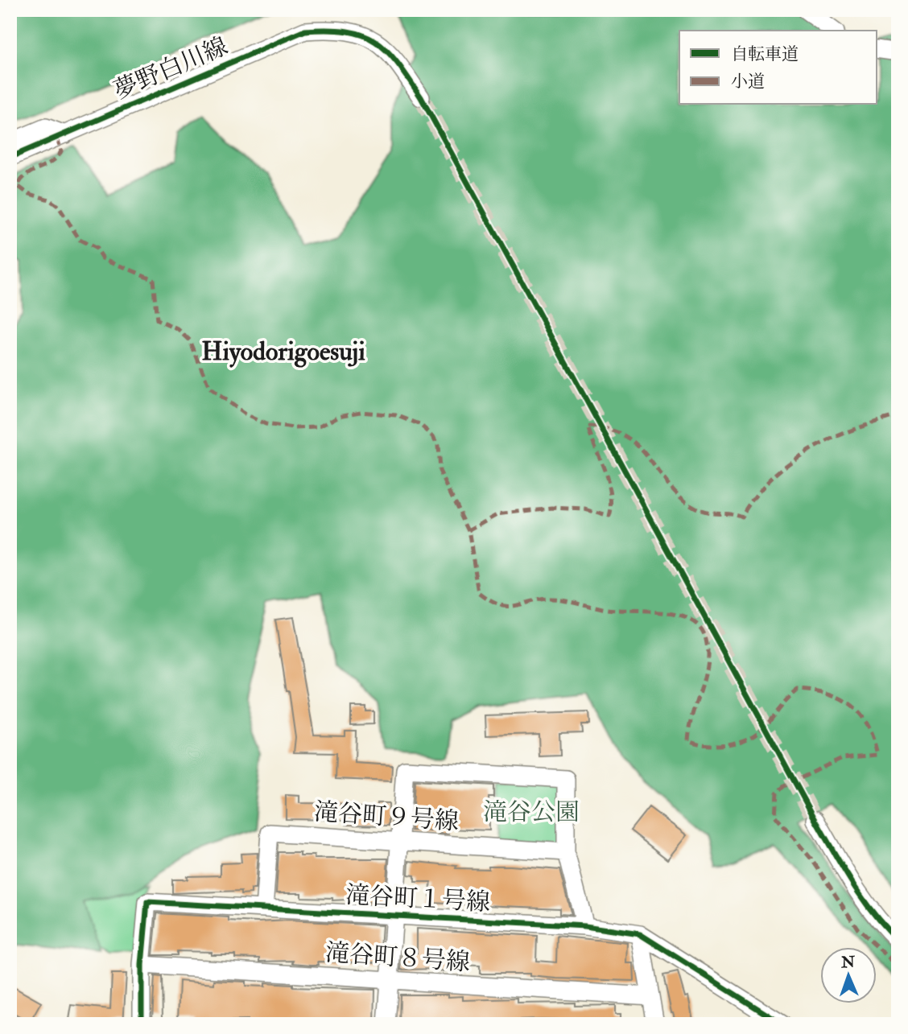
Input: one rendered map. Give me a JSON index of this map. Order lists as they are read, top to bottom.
{
  "streets": {
    "street": [
      "夢野白川線",
      "滝谷町９号線",
      "滝谷町１号線",
      "滝谷町８号線"
    ]
  },
  "crossings": [
    ["滝谷町９号線", "滝谷町１号線"],
    ["滝谷町１号線", "滝谷町８号線"]
  ],
  "districts": ["Hiyodorigoesuji"],
  "parks": ["滝谷公園"],
  "legend": ["自転車道", "小道"],
  "north": "top"
}
